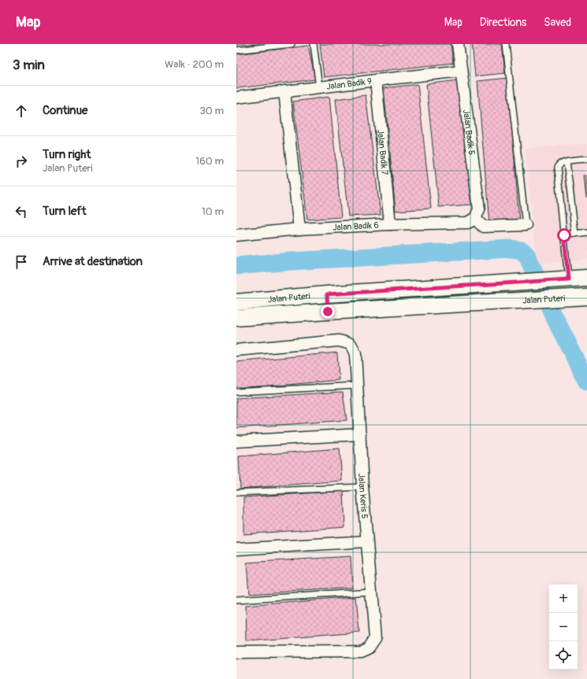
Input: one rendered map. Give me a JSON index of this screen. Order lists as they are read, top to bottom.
{
  "streets": {
    "main road": ["Jalan Puteri"],
    "street": [
      "Jalan Badik 9",
      "Jalan Badik 5",
      "Jalan Badik 7",
      "Jalan Badik 6",
      "Jalan Keris 5"
    ]
  },
  "crossings": [
    ["Jalan Badik 9", "Jalan Badik 5"],
    ["Jalan Badik 9", "Jalan Badik 7"],
    ["Jalan Badik 5", "Jalan Badik 6"],
    ["Jalan Badik 7", "Jalan Badik 6"]
  ],
  "page": {
    "header": "Map",
    "nav": ["Map", "Directions", "Saved"],
    "heading": ["3 min", "Walk · 200 m"],
    "list": [
      ["Continue", "30 m"],
      ["Turn right", "Jalan Puteri", "160 m"],
      ["Turn left", "10 m"],
      "Arrive at destination"
    ],
    "map_buttons": ["+", "−"]
  }
}
